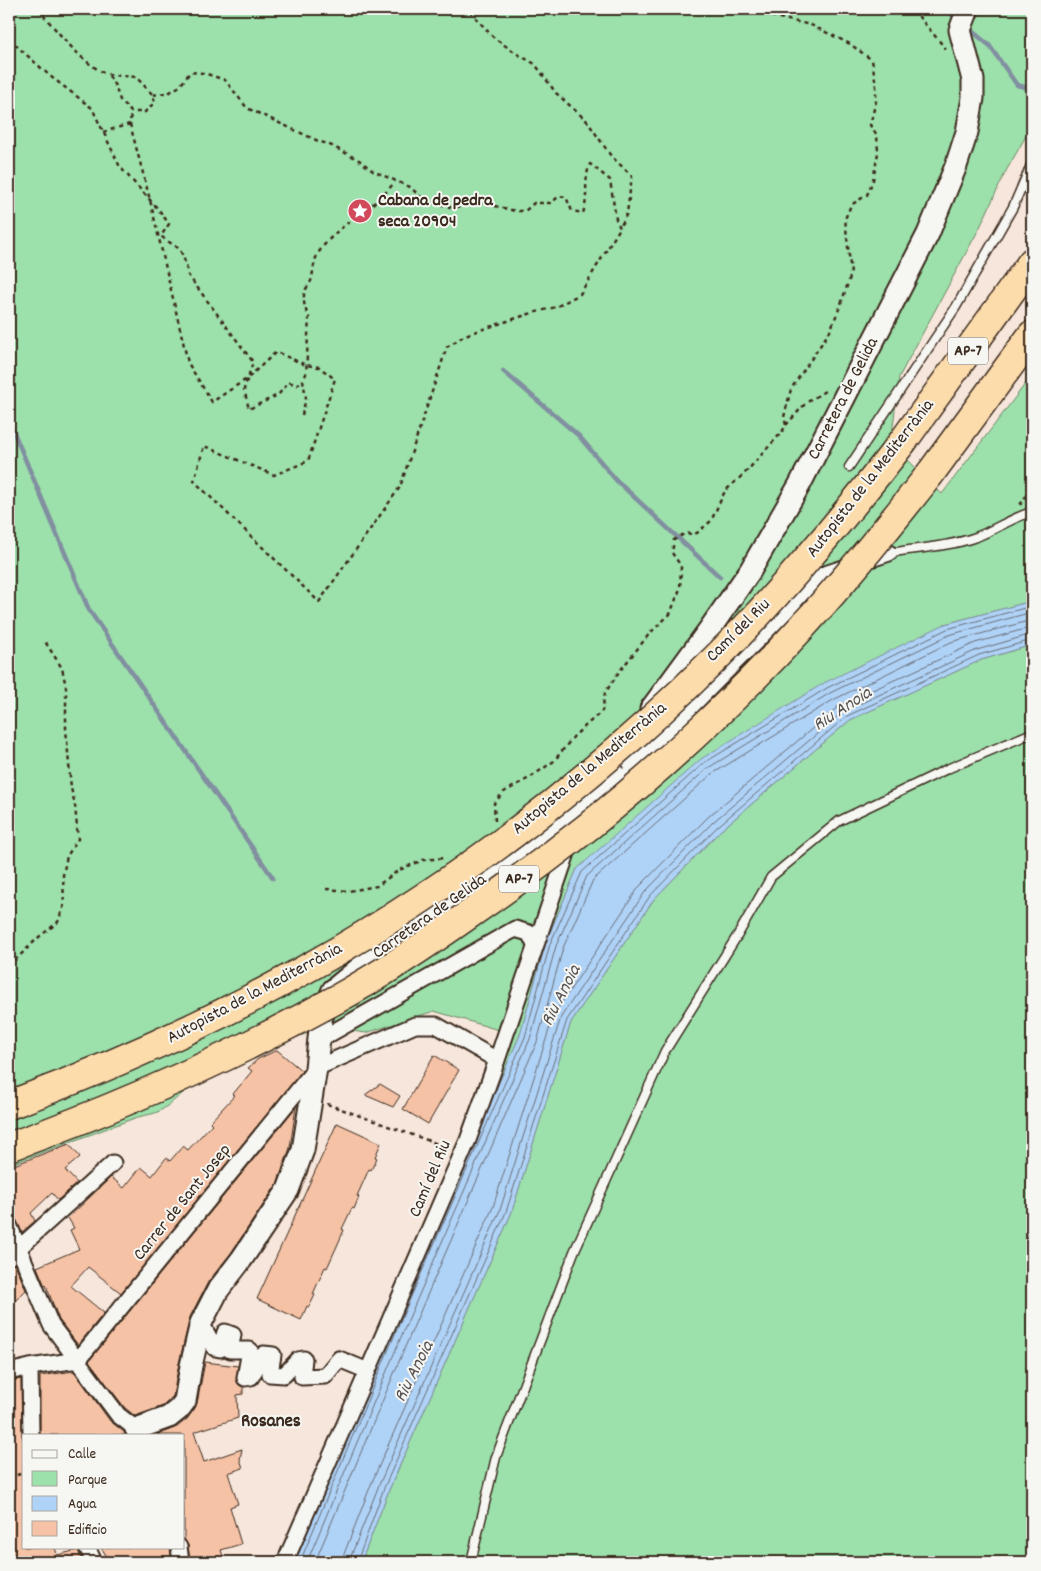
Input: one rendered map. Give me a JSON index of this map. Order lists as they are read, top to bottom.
{
  "streets": {
    "highway": ["AP-7", "Autopista de la Mediterrània"],
    "street": ["Carretera de Gelida", "Camí del Riu", "Carrer de Sant Josep"]
  },
  "crossings": [
    ["Carretera de Gelida", "Camí del Riu"],
    ["Carretera de Gelida", "Carrer de Sant Josep"]
  ],
  "districts": ["Rosanes"],
  "water": ["Riu Anoia"],
  "places": {
    "place": ["Cabana de pedra seca 20904"]
  },
  "legend": [
    "Calle",
    "Parque",
    "Agua",
    "Edificio"
  ]
}
